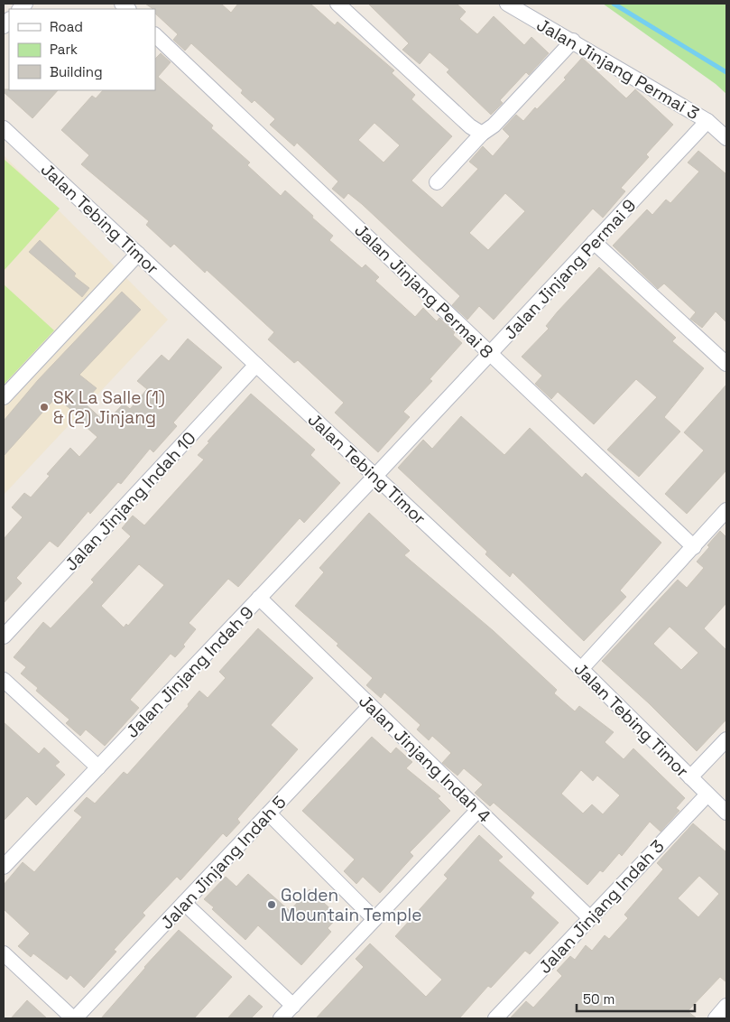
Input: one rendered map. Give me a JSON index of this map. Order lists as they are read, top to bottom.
{
  "streets": {
    "street": [
      "Jalan Jinjang Permai 3",
      "Jalan Tebing Timor",
      "Jalan Jinjang Permai 9",
      "Jalan Jinjang Permai 8",
      "Jalan Jinjang Indah 10",
      "Jalan Jinjang Indah 9",
      "Jalan Jinjang Indah 4",
      "Jalan Jinjang Indah 5",
      "Jalan Jinjang Indah 3"
    ]
  },
  "crossings": [
    ["Jalan Jinjang Permai 3", "Jalan Jinjang Permai 9"],
    ["Jalan Tebing Timor", "Jalan Jinjang Permai 9"],
    ["Jalan Tebing Timor", "Jalan Jinjang Indah 10"],
    ["Jalan Tebing Timor", "Jalan Jinjang Indah 9"],
    ["Jalan Tebing Timor", "Jalan Jinjang Indah 3"],
    ["Jalan Jinjang Permai 9", "Jalan Jinjang Permai 8"],
    ["Jalan Jinjang Permai 9", "Jalan Jinjang Indah 9"],
    ["Jalan Jinjang Indah 9", "Jalan Jinjang Indah 4"],
    ["Jalan Jinjang Indah 4", "Jalan Jinjang Indah 5"],
    ["Jalan Jinjang Indah 4", "Jalan Jinjang Indah 3"]
  ],
  "places": ["SK La Salle (1) & (2) Jinjang", "Golden Mountain Temple"],
  "legend": ["Road", "Park", "Building"],
  "scale_bar": "50 m"
}
